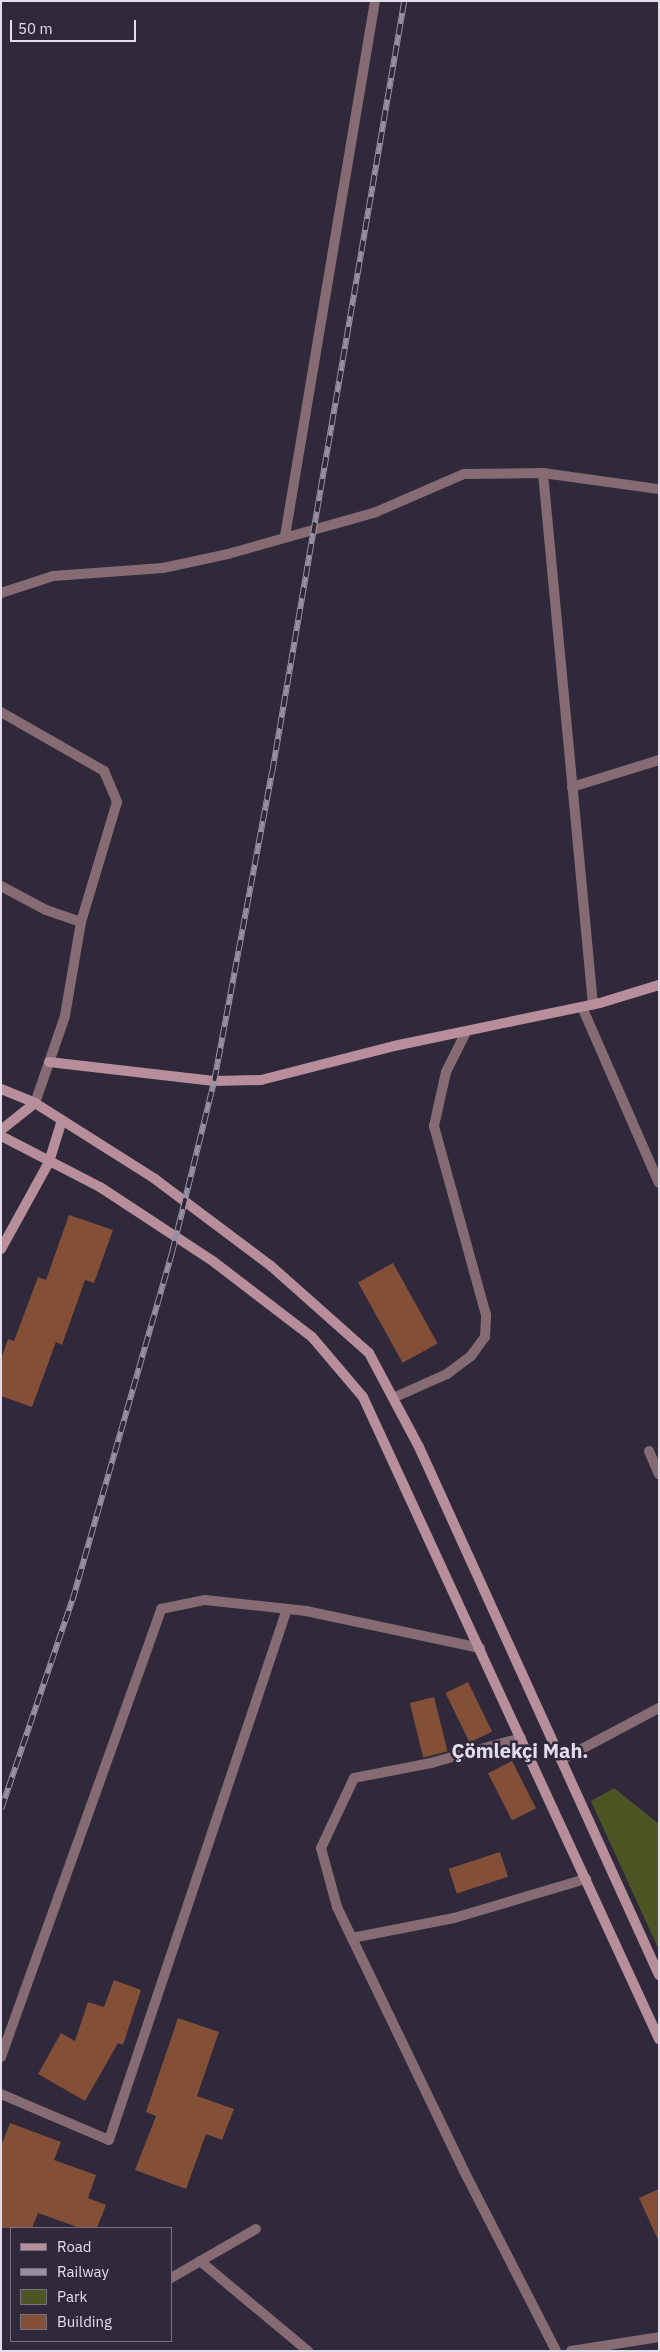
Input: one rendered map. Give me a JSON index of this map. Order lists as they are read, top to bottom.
{
  "districts": ["Çömlekçi Mah."],
  "legend": [
    "Road",
    "Railway",
    "Park",
    "Building"
  ],
  "scale_bar": "50 m"
}
